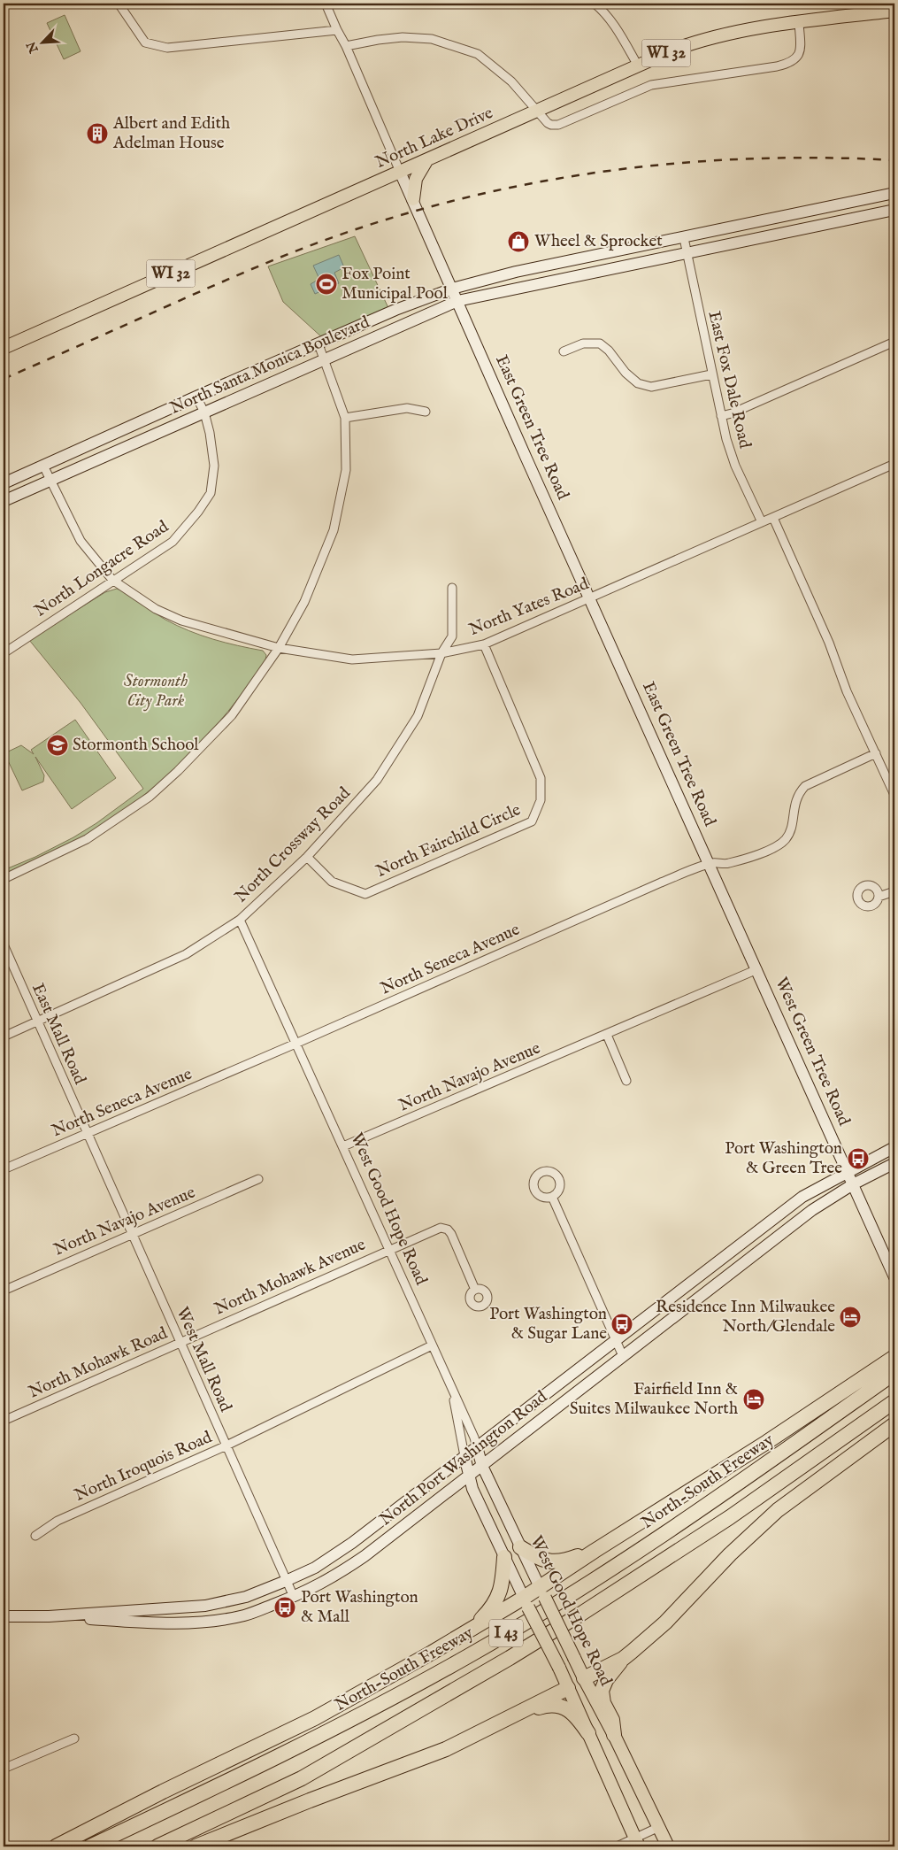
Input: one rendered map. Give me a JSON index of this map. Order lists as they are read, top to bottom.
{
  "streets": {
    "highway": ["North-South Freeway", "I 43"],
    "main road": ["WI 32", "North Lake Drive", "West Good Hope Road"],
    "street": [
      "North Santa Monica Boulevard",
      "East Fox Dale Road",
      "East Green Tree Road",
      "North Longacre Road",
      "North Yates Road",
      "North Fairchild Circle",
      "North Crossway Road",
      "North Seneca Avenue",
      "East Mall Road",
      "West Green Tree Road",
      "North Navajo Avenue",
      "North Mohawk Avenue",
      "West Mall Road",
      "North Mohawk Road",
      "North Port Washington Road",
      "North Iroquois Road"
    ]
  },
  "crossings": [
    ["North Lake Drive", "East Green Tree Road"],
    ["North Santa Monica Boulevard", "East Fox Dale Road"],
    ["North Santa Monica Boulevard", "East Green Tree Road"],
    ["North Santa Monica Boulevard", "North Longacre Road"],
    ["North Santa Monica Boulevard", "North Yates Road"],
    ["East Fox Dale Road", "North Yates Road"],
    ["East Green Tree Road", "North Yates Road"],
    ["East Green Tree Road", "North Seneca Avenue"],
    ["East Green Tree Road", "West Green Tree Road"],
    ["North Longacre Road", "North Yates Road"],
    ["North Yates Road", "North Fairchild Circle"],
    ["North Yates Road", "North Crossway Road"],
    ["North Fairchild Circle", "North Crossway Road"],
    ["North Crossway Road", "East Mall Road"],
    ["North Crossway Road", "West Good Hope Road"],
    ["North Seneca Avenue", "East Mall Road"],
    ["North Seneca Avenue", "West Green Tree Road"],
    ["North Seneca Avenue", "West Good Hope Road"],
    ["North Seneca Avenue", "West Mall Road"],
    ["East Mall Road", "West Mall Road"],
    ["West Green Tree Road", "North Navajo Avenue"],
    ["West Green Tree Road", "North Port Washington Road"],
    ["North Navajo Avenue", "West Good Hope Road"],
    ["North Navajo Avenue", "West Mall Road"],
    ["West Good Hope Road", "North Mohawk Avenue"],
    ["West Good Hope Road", "North Port Washington Road"],
    ["West Good Hope Road", "North Iroquois Road"],
    ["North Mohawk Avenue", "West Mall Road"],
    ["North Mohawk Avenue", "North Mohawk Road"],
    ["West Mall Road", "North Mohawk Road"],
    ["West Mall Road", "North Port Washington Road"],
    ["West Mall Road", "North Iroquois Road"]
  ],
  "parks": ["Stormonth City Park"],
  "places": {
    "building": ["Albert and Edith Adelman House"],
    "shop": ["Wheel & Sprocket"],
    "sports": ["Fox Point Municipal Pool"],
    "school or university": ["Stormonth School"],
    "bus stop": ["Port Washington & Green Tree", "Port Washington & Sugar Lane", "Port Washington & Mall"],
    "hotel": ["Residence Inn Milwaukee North/Glendale", "Fairfield Inn & Suites Milwaukee North"]
  },
  "north": "bottom left"
}
